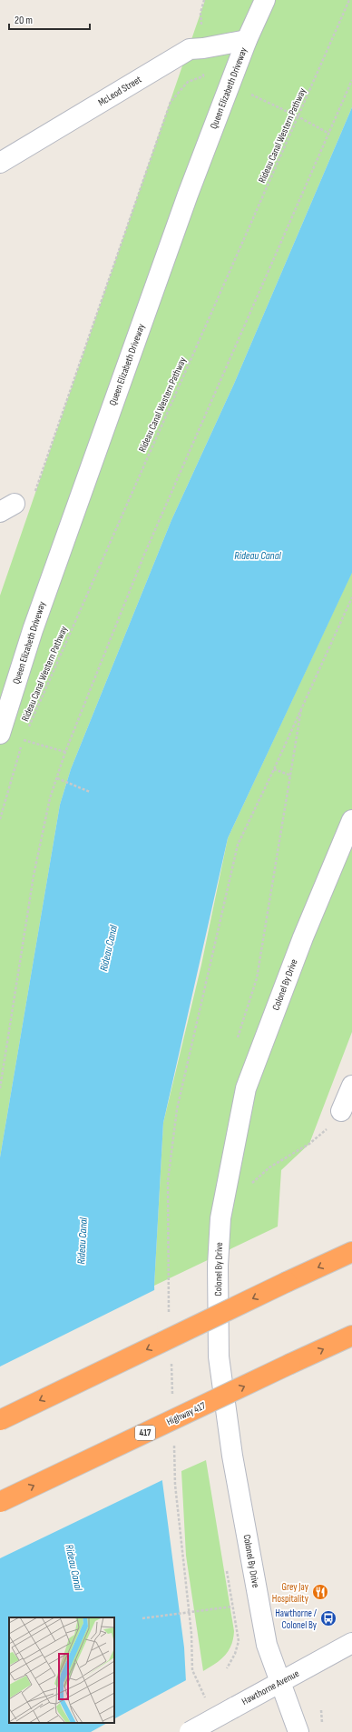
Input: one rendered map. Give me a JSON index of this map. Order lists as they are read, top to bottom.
{
  "streets": {
    "highway": ["Highway 417", "417"],
    "main road": [
      "Queen Elizabeth Driveway",
      "McLeod Street",
      "Colonel By Drive",
      "Hawthorne Avenue"
    ],
    "path": ["Rideau Canal Western Pathway"]
  },
  "crossings": [
    ["Queen Elizabeth Driveway", "McLeod Street"],
    ["Colonel By Drive", "Hawthorne Avenue"]
  ],
  "water": ["Rideau Canal"],
  "places": {
    "restaurant": ["Grey Jay Hospitality"],
    "bus stop": ["Hawthorne / Colonel By"]
  },
  "scale_bar": "20 m"
}
